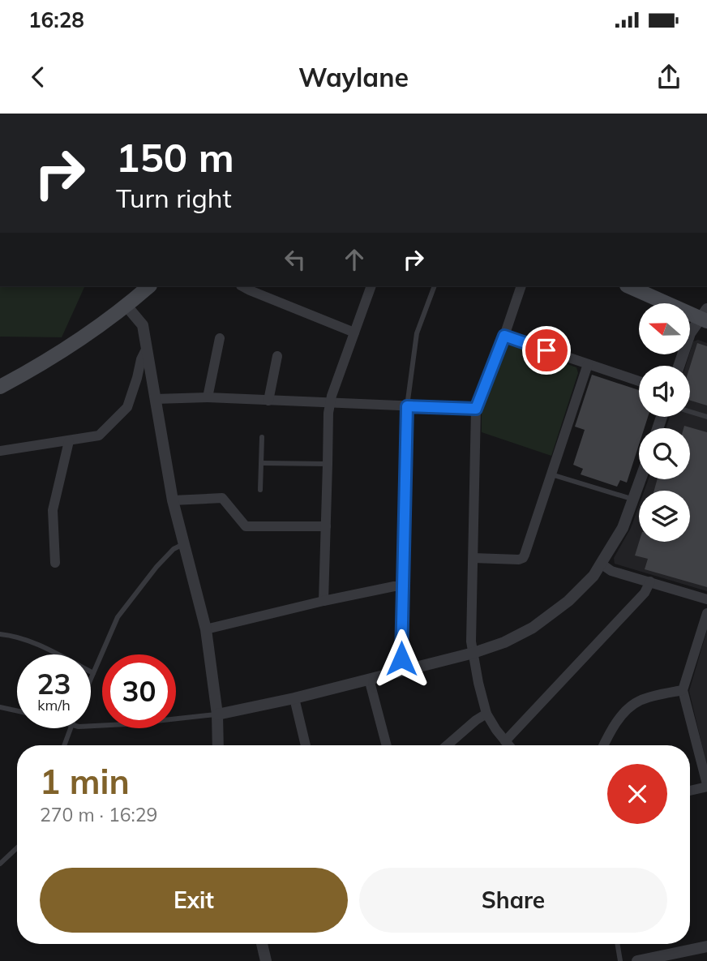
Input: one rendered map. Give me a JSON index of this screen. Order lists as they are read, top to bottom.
{
  "north": "left",
  "page": {
    "status": "16:28",
    "header": "Waylane",
    "turn": ["150 m", "Turn right"],
    "speed": "23 km/h",
    "limit": "30",
    "heading": ["1 min", "270 m · 16:29"],
    "buttons": ["Exit", "Share"]
  }
}
